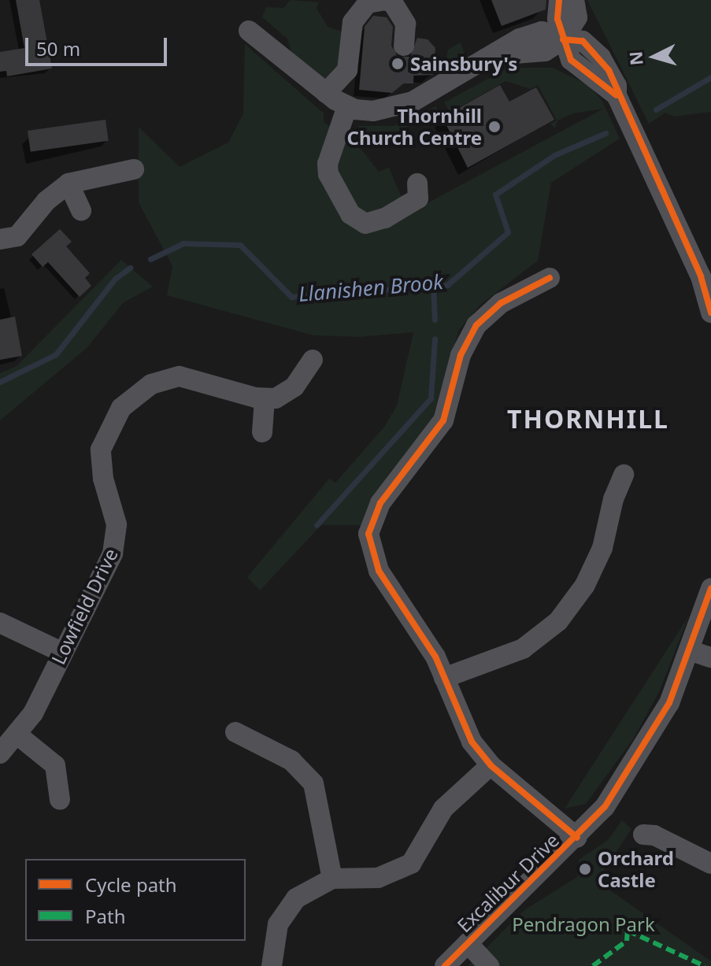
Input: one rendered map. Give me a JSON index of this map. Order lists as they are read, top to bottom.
{
  "streets": {
    "street": ["Lowfield Drive", "Excalibur Drive"]
  },
  "districts": ["THORNHILL"],
  "water": ["Llanishen Brook"],
  "parks": ["Pendragon Park"],
  "places": ["Sainsbury's", "Thornhill Church Centre", "Orchard Castle"],
  "legend": ["Cycle path", "Path"],
  "scale_bar": "50 m",
  "north": "left"
}
